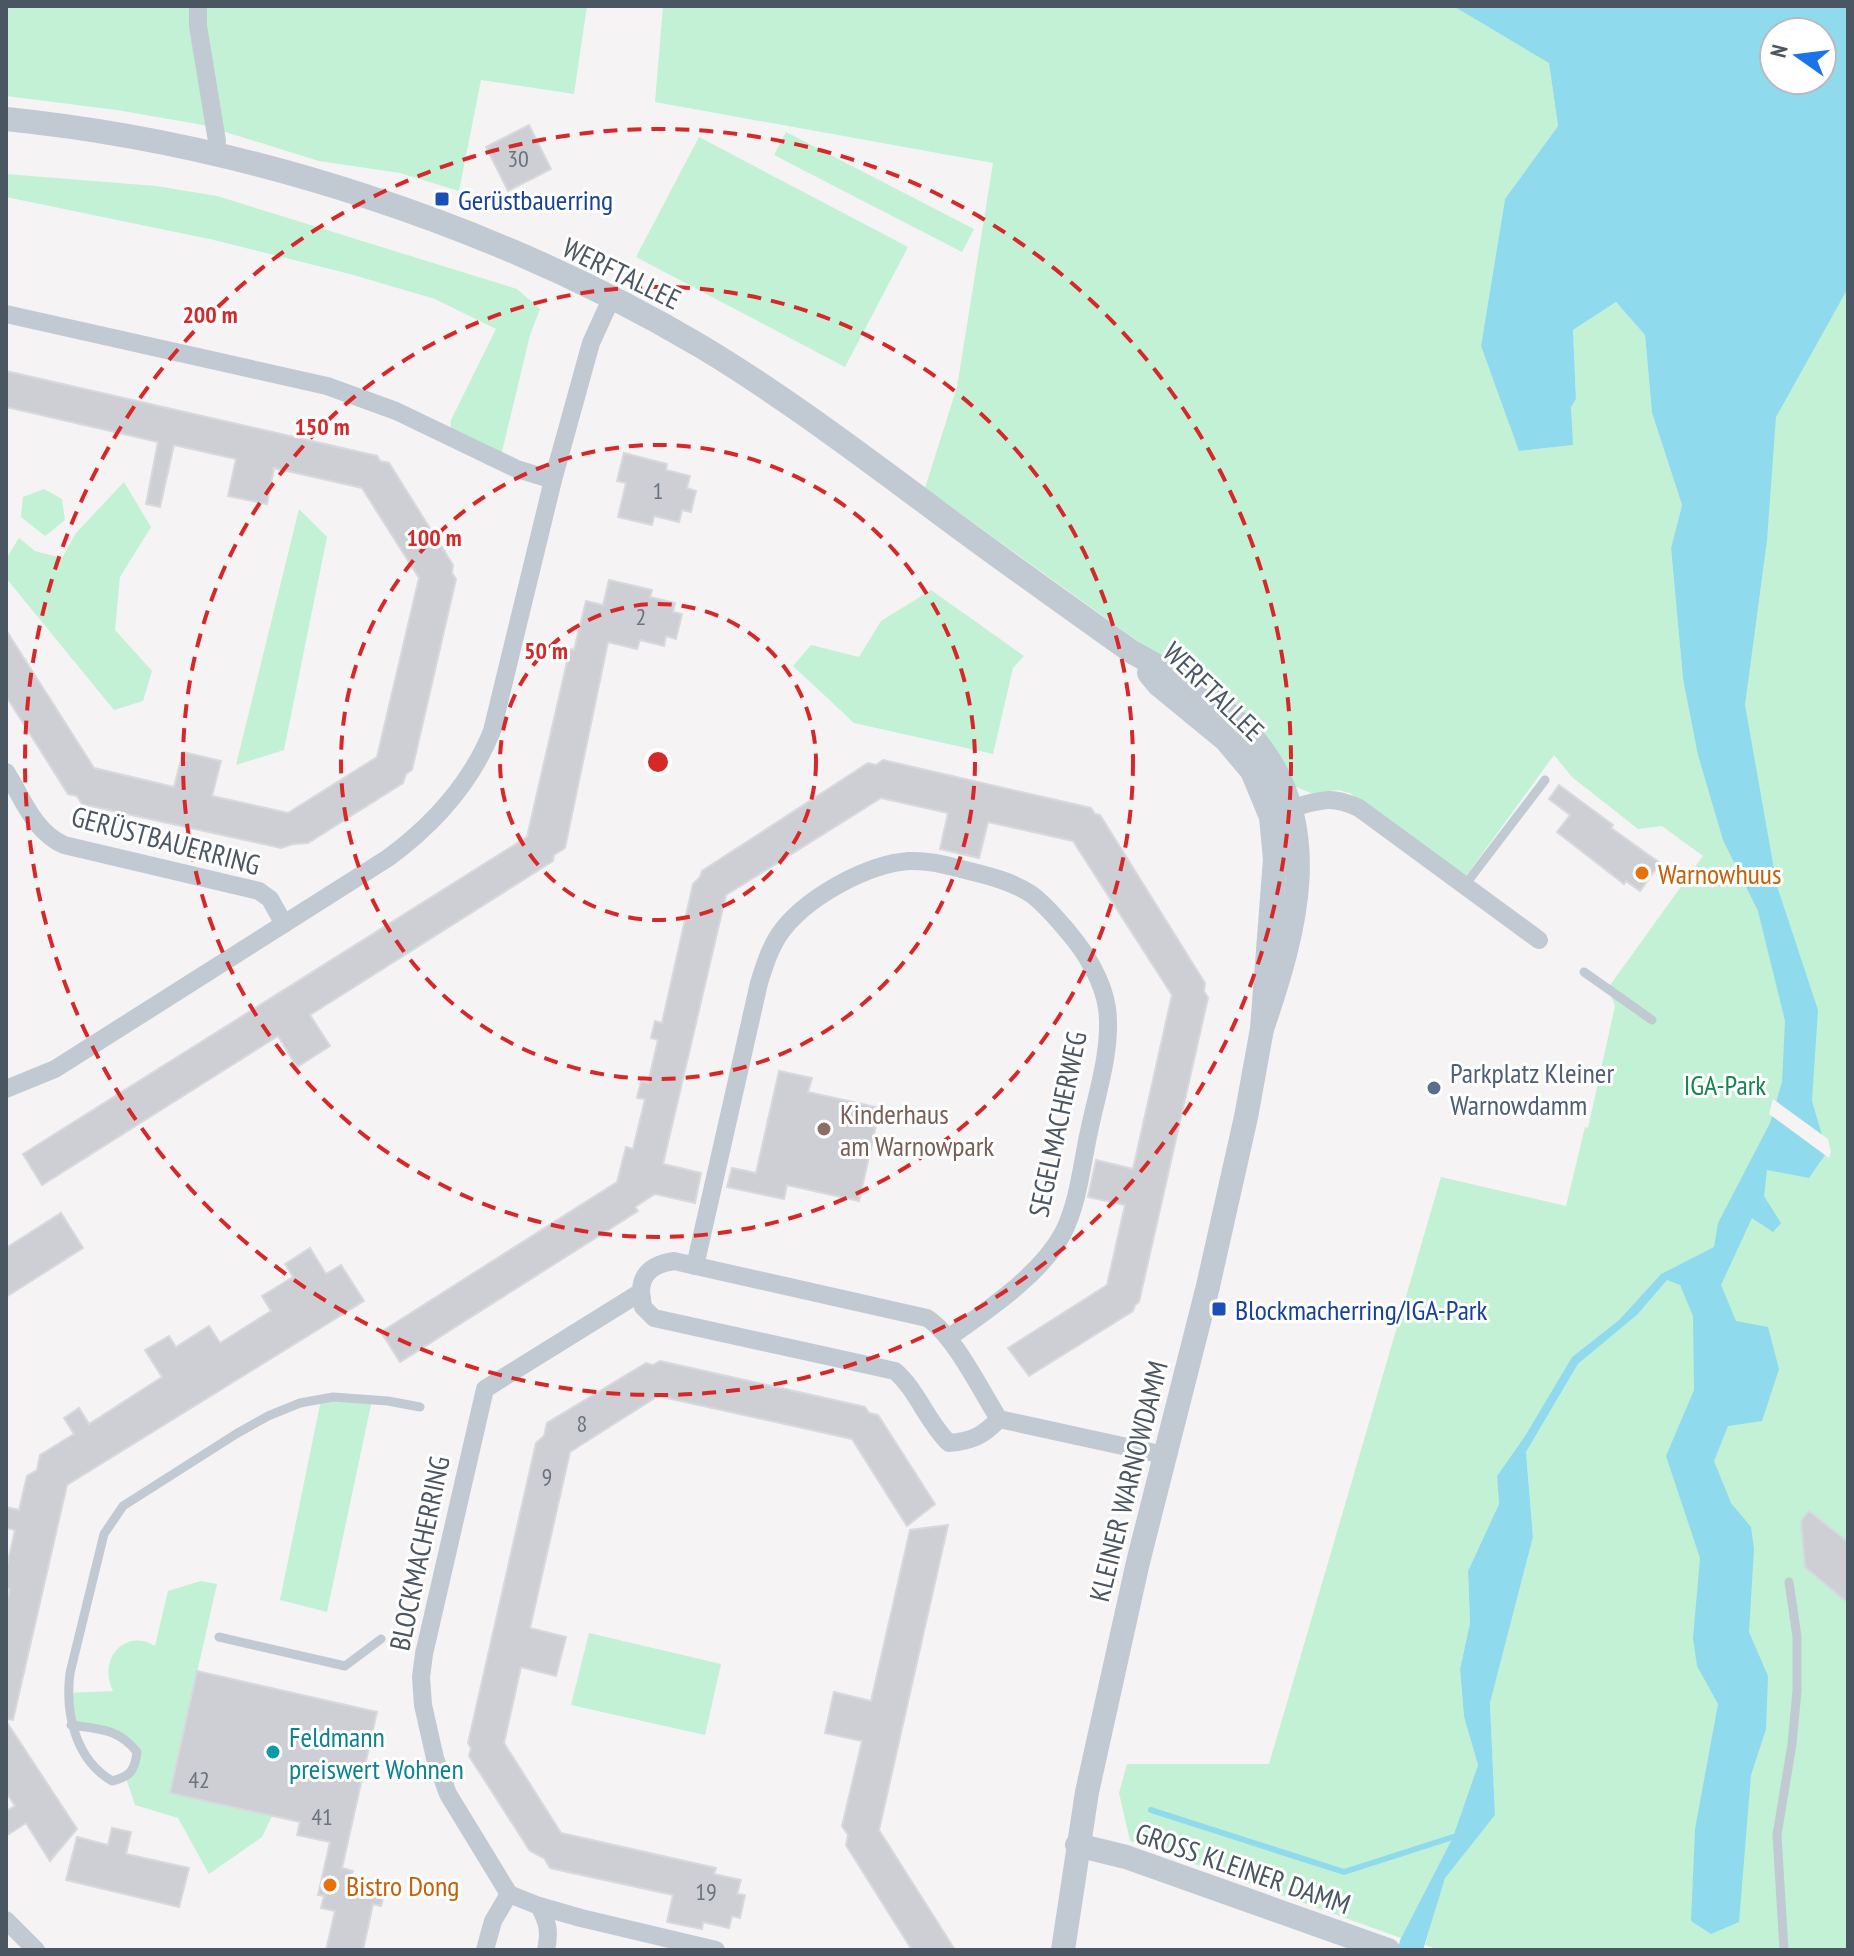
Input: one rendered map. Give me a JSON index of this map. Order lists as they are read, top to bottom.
{
  "streets": {
    "street": [
      "WERFTALLEE",
      "GERÜSTBAUERRING",
      "SEGELMACHERWEG",
      "KLEINER WARNOWDAMM",
      "BLOCKMACHERRING",
      "GROSS KLEINER DAMM"
    ]
  },
  "crossings": [
    ["WERFTALLEE", "KLEINER WARNOWDAMM"],
    ["SEGELMACHERWEG", "BLOCKMACHERRING"],
    ["KLEINER WARNOWDAMM", "GROSS KLEINER DAMM"]
  ],
  "parks": ["IGA-Park"],
  "places": {
    "transit": ["Gerüstbauerring", "Blockmacherring/IGA-Park"],
    "other": [
      "Warnowhuus",
      "Parkplatz Kleiner Warnowdamm",
      "Kinderhaus am Warnowpark",
      "Feldmann preiswert Wohnen",
      "Bistro Dong"
    ]
  },
  "house_numbers": [
    "30",
    "1",
    "2",
    "8",
    "9",
    "42",
    "41",
    "19"
  ],
  "north": "left",
  "rings": [
    "200 m",
    "150 m",
    "100 m",
    "50 m"
  ]
}
